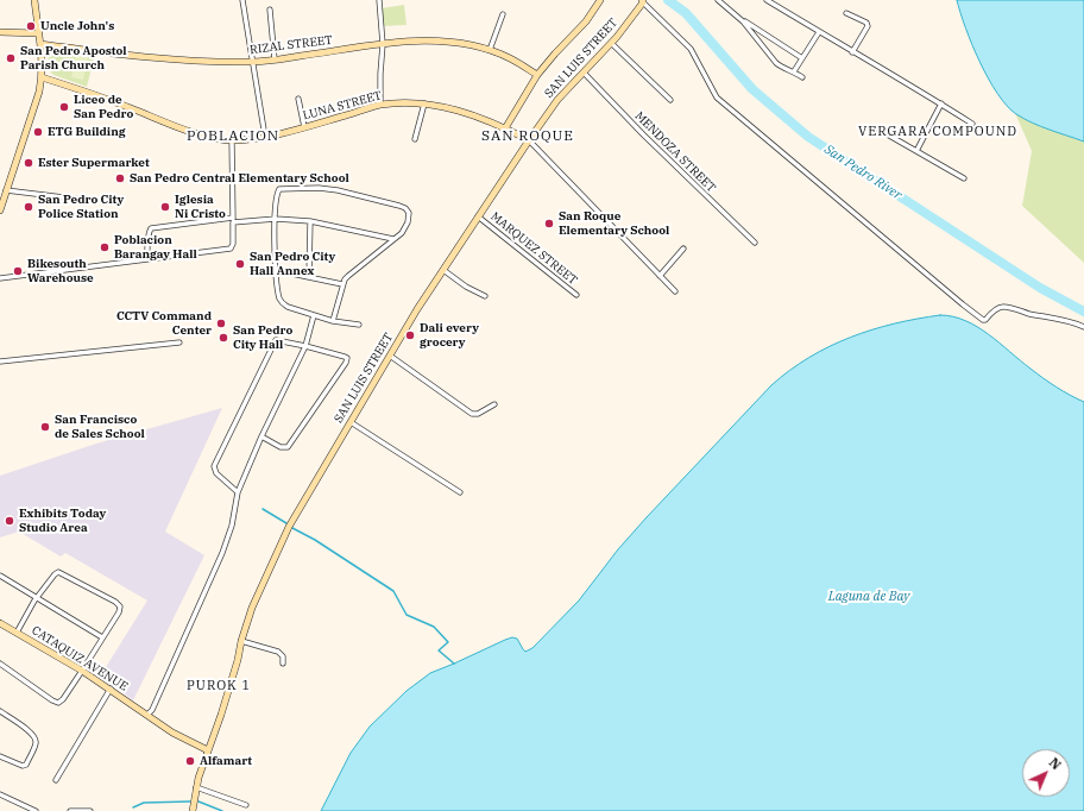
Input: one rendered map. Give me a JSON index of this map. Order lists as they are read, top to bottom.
{
  "streets": {
    "street": [
      "RIZAL STREET",
      "SAN LUIS STREET",
      "LUNA STREET",
      "MENDOZA STREET",
      "MARQUEZ STREET",
      "CATAQUIZ AVENUE"
    ]
  },
  "crossings": [
    ["SAN LUIS STREET", "LUNA STREET"],
    ["SAN LUIS STREET", "MENDOZA STREET"],
    ["SAN LUIS STREET", "MARQUEZ STREET"],
    ["SAN LUIS STREET", "CATAQUIZ AVENUE"]
  ],
  "districts": [
    "VERGARA COMPOUND",
    "POBLACION",
    "SAN ROQUE",
    "PUROK 1"
  ],
  "water": ["San Pedro River", "Laguna de Bay"],
  "places": [
    "Uncle John's",
    "San Pedro Apostol Parish Church",
    "Liceo de San Pedro",
    "ETG Building",
    "Ester Supermarket",
    "San Pedro Central Elementary School",
    "San Pedro City Police Station",
    "Iglesia Ni Cristo",
    "San Roque Elementary School",
    "Poblacion Barangay Hall",
    "San Pedro City Hall Annex",
    "Bikesouth Warehouse",
    "CCTV Command Center",
    "Dali every grocery",
    "San Pedro City Hall",
    "San Francisco de Sales School",
    "Exhibits Today Studio Area",
    "Alfamart"
  ],
  "north": "top right"
}
